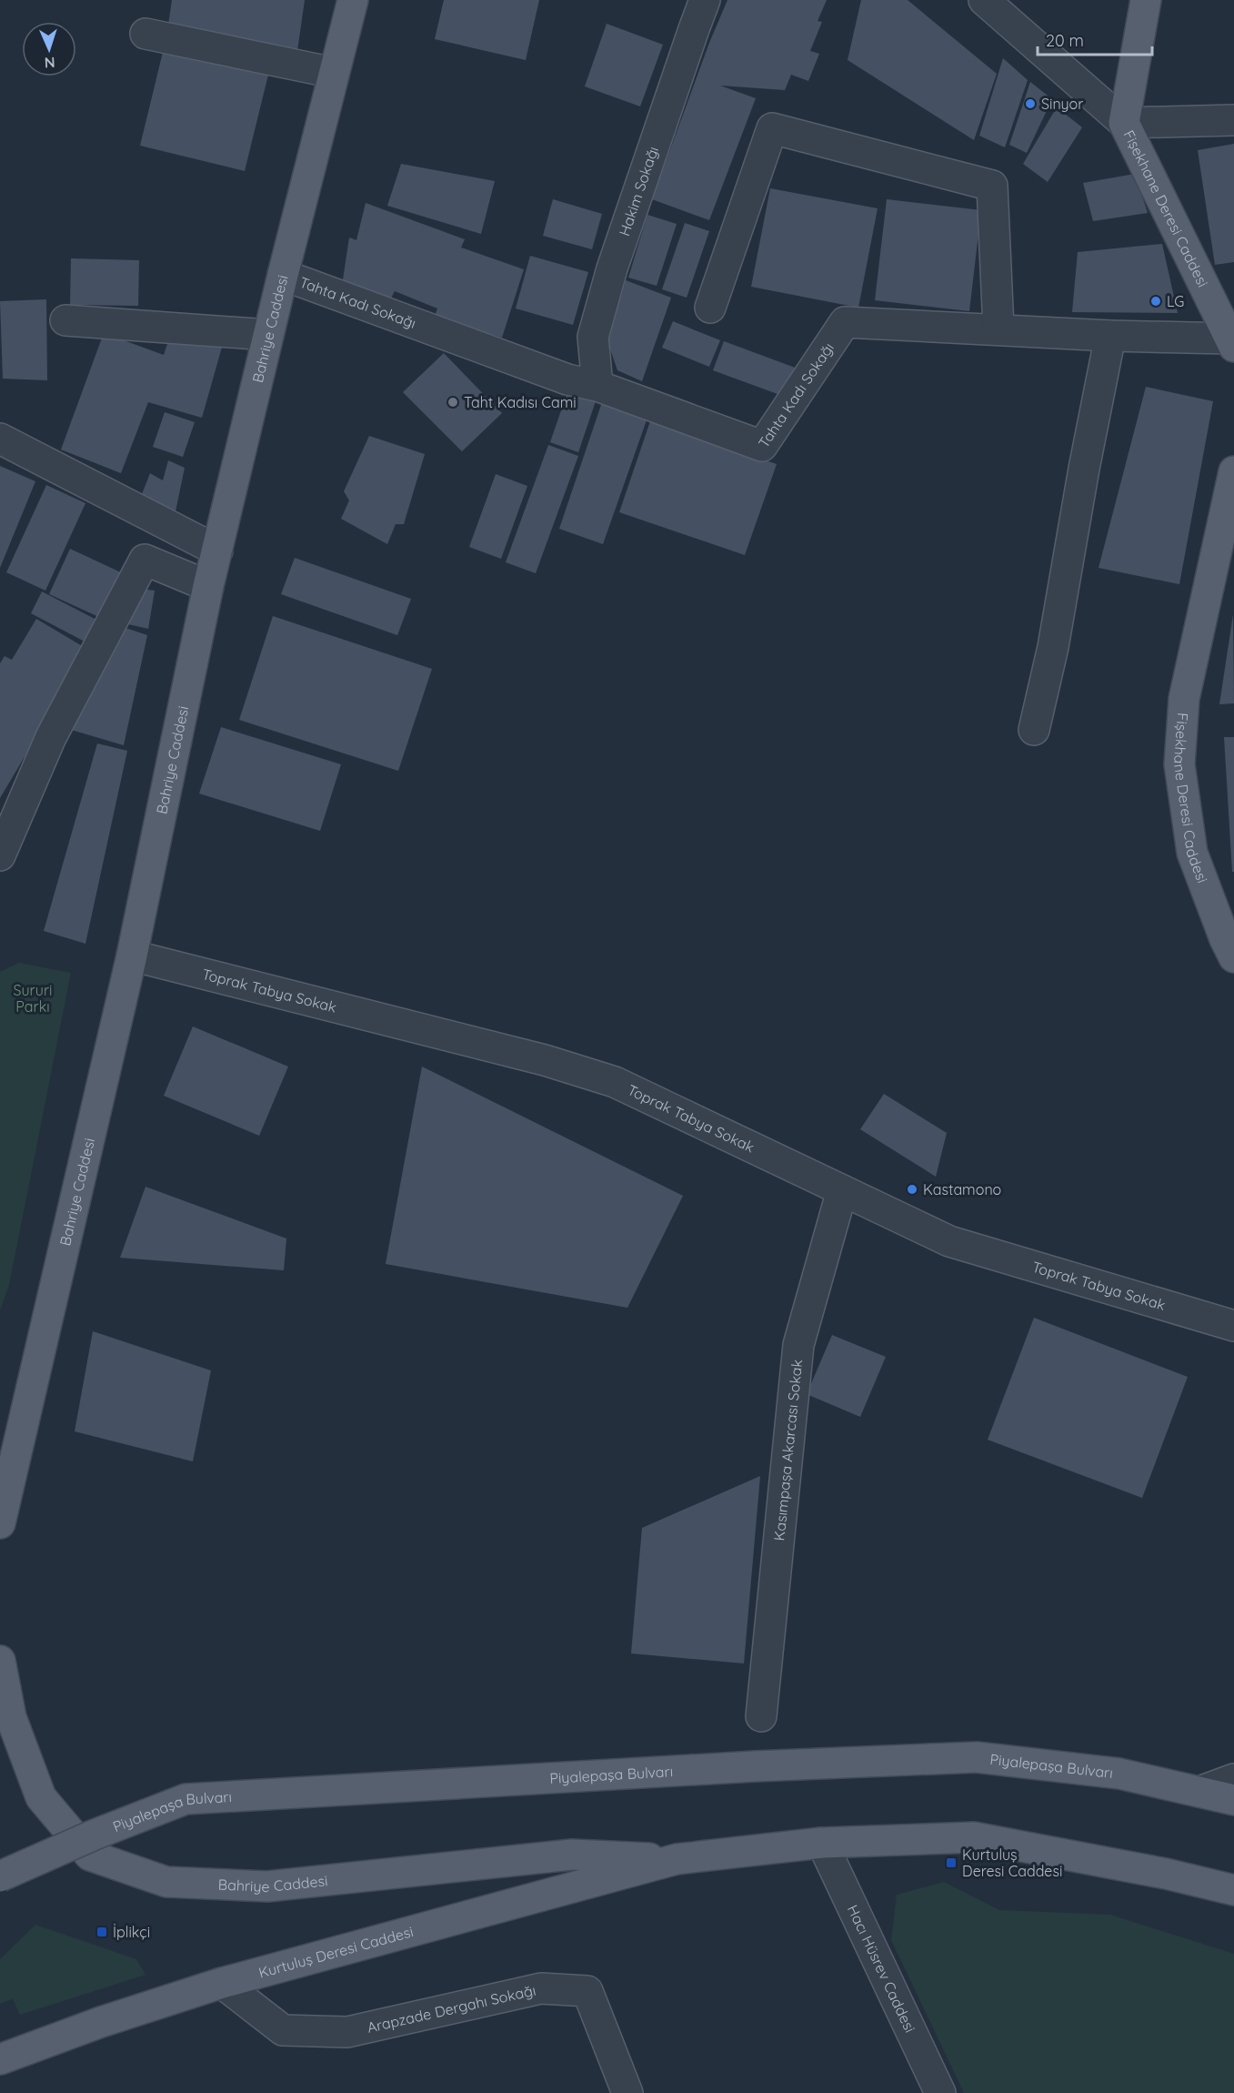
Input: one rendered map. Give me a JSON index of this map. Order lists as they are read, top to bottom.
{
  "streets": {
    "main road": [
      "Fişekhane Deresi Caddesi",
      "Bahriye Caddesi",
      "Piyalepaşa Bulvarı",
      "Kurtuluş Deresi Caddesi"
    ],
    "street": [
      "Hakim Sokağı",
      "Tahta Kadı Sokağı",
      "Toprak Tabya Sokak",
      "Kasımpaşa Akarcası Sokak",
      "Hacı Hüsrev Caddesi",
      "Arapzade Dergahı Sokağı"
    ]
  },
  "crossings": [
    ["Hakim Sokağı", "Tahta Kadı Sokağı"],
    ["Fişekhane Deresi Caddesi", "Tahta Kadı Sokağı"],
    ["Tahta Kadı Sokağı", "Bahriye Caddesi"],
    ["Bahriye Caddesi", "Toprak Tabya Sokak"],
    ["Bahriye Caddesi", "Kurtuluş Deresi Caddesi"],
    ["Toprak Tabya Sokak", "Kasımpaşa Akarcası Sokak"],
    ["Kurtuluş Deresi Caddesi", "Arapzade Dergahı Sokağı"]
  ],
  "parks": ["Sururi Parkı"],
  "places": {
    "other": [
      "Sinyor",
      "LG",
      "Taht Kadısı Cami",
      "Kastamono"
    ],
    "transit": ["Kurtuluş Deresi Caddesi", "İplikçi"]
  },
  "scale_bar": "20 m",
  "north": "bottom"
}
